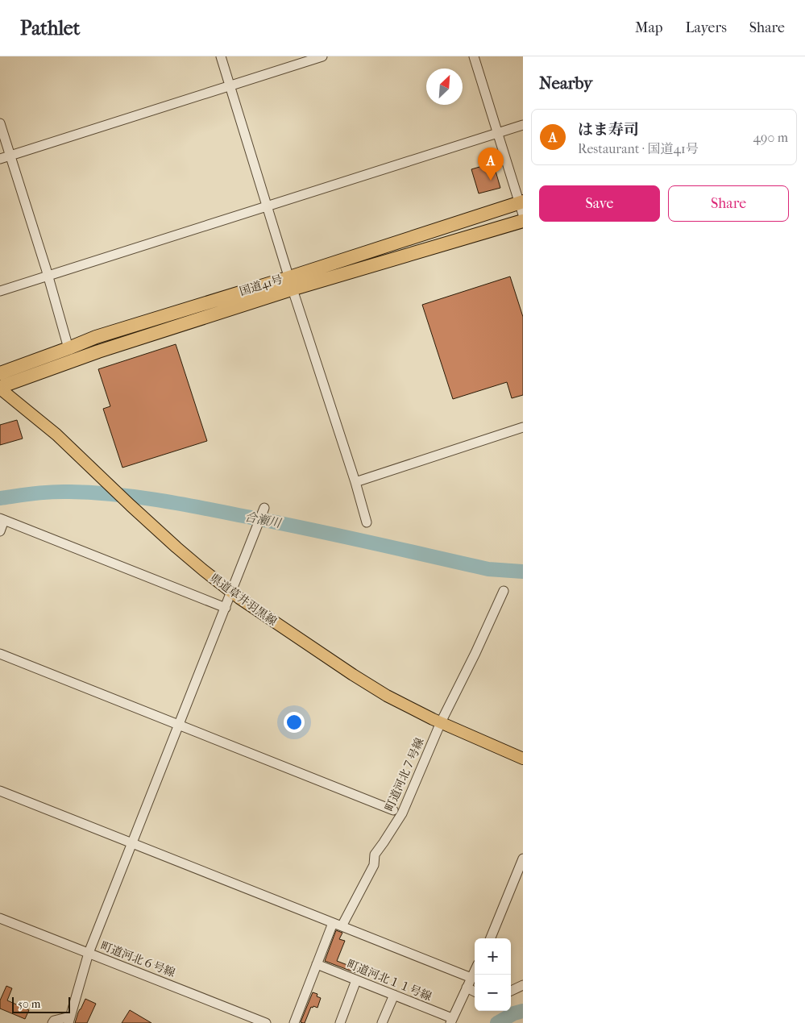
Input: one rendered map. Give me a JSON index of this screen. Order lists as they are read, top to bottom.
{
  "streets": {
    "highway": ["国道41号"],
    "main road": ["県道草井羽黒線"],
    "street": ["町道河北７号線", "町道河北６号線", "町道河北１１号線"]
  },
  "crossings": [
    ["国道41号", "県道草井羽黒線"],
    ["県道草井羽黒線", "町道河北７号線"]
  ],
  "water": ["合瀬川"],
  "scale_bar": "50 m",
  "north": "top right",
  "page": {
    "header": "Pathlet",
    "nav": ["Map", "Layers", "Share"],
    "heading": "Nearby",
    "list": [
      {
        "mark": "A",
        "name": "はま寿司",
        "note": "Restaurant · 国道41号",
        "value": "490 m"
      }
    ],
    "pins": "A",
    "buttons": ["Save", "Share"],
    "map_buttons": ["+", "−"],
    "scale": "50 m"
  }
}
